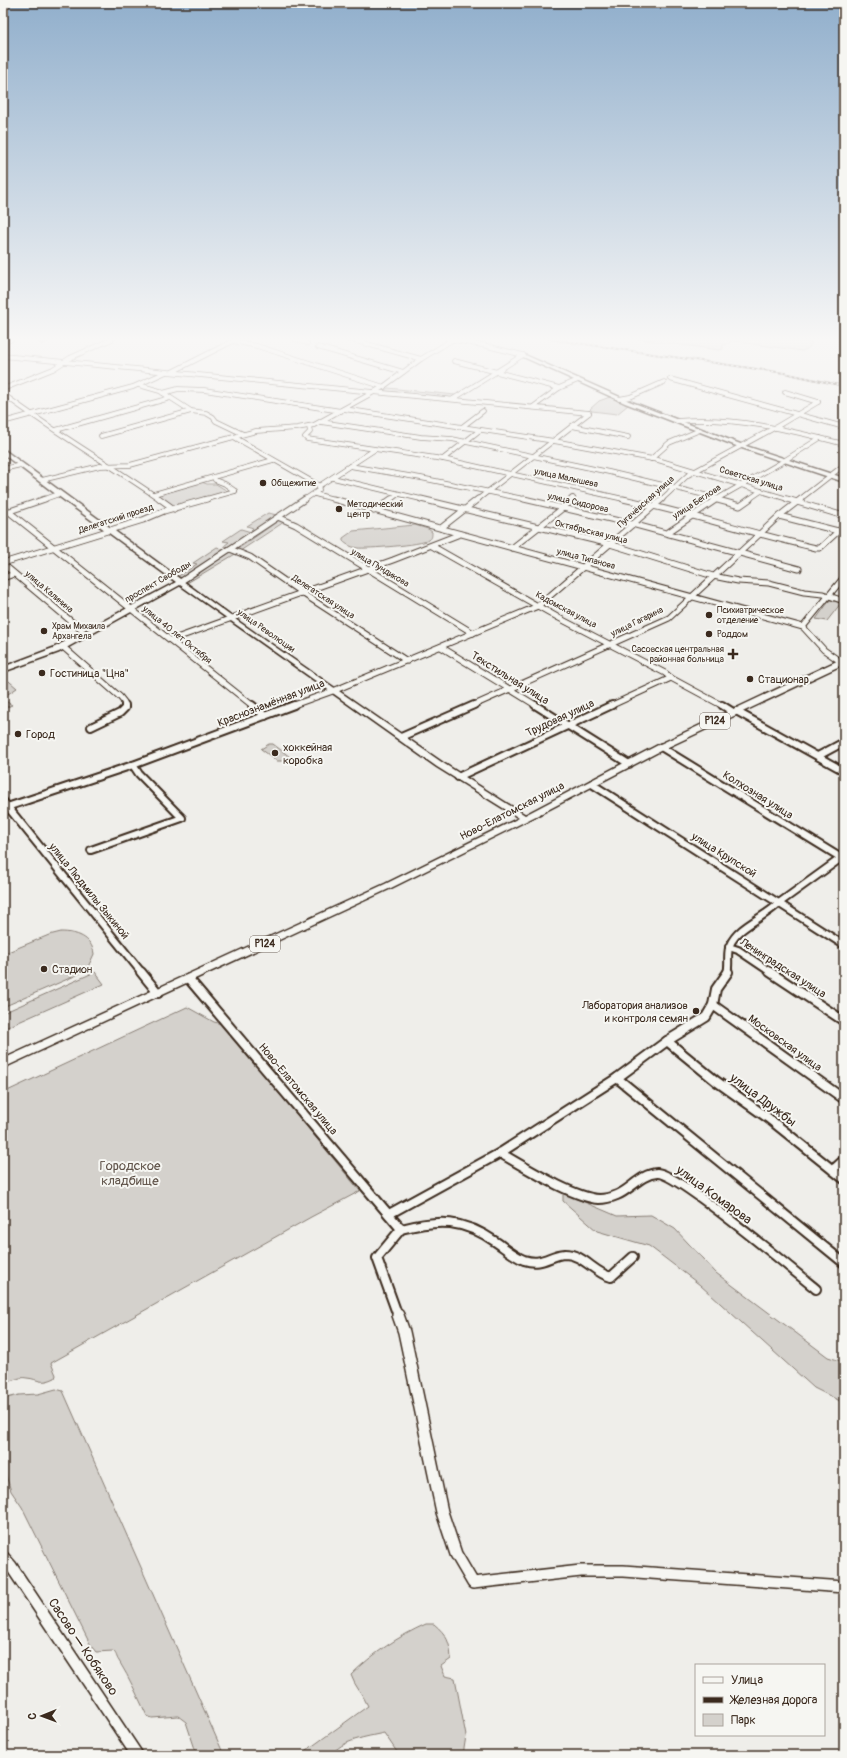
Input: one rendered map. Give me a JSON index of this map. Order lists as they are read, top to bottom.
{
  "streets": {
    "main road": [
      "проспект Свободы",
      "улица Революции",
      "Р124",
      "Ново-Елатомская улица"
    ],
    "street": [
      "улица Малышева",
      "Советская улица",
      "Пугачёвская улица",
      "улица Беглова",
      "улица Сидорова",
      "Делегатский проезд",
      "Октябрьская улица",
      "улица Типанова",
      "улица Пундикова",
      "улица Калинина",
      "Делегатская улица",
      "Кадомская улица",
      "улица Гагарина",
      "улица 40 лет Октября",
      "Текстильная улица",
      "Краснознамённая улица",
      "Трудовая улица",
      "Колхозная улица",
      "улица Крупской",
      "улица Людмилы Зыкиной",
      "Ленинградская улица",
      "Московская улица",
      "улица Дружбы",
      "улица Комарова",
      "Сасово — Кобяково"
    ]
  },
  "crossings": [
    ["улица Малышева", "Пугачёвская улица"],
    ["улица Малышева", "улица Беглова"],
    ["улица Малышева", "улица Гагарина"],
    ["Советская улица", "Пугачёвская улица"],
    ["Советская улица", "улица Беглова"],
    ["Советская улица", "улица Гагарина"],
    ["Пугачёвская улица", "улица Сидорова"],
    ["Пугачёвская улица", "Октябрьская улица"],
    ["Пугачёвская улица", "улица Типанова"],
    ["Пугачёвская улица", "Кадомская улица"],
    ["Пугачёвская улица", "Краснознамённая улица"],
    ["улица Беглова", "улица Сидорова"],
    ["улица Сидорова", "улица Гагарина"],
    ["Делегатский проезд", "улица Калинина"],
    ["Делегатский проезд", "улица Революции"],
    ["Делегатский проезд", "улица 40 лет Октября"],
    ["Октябрьская улица", "улица Гагарина"],
    ["улица Типанова", "проспект Свободы"],
    ["улица Типанова", "улица Гагарина"],
    ["улица Пундикова", "проспект Свободы"],
    ["улица Пундикова", "Краснознамённая улица"],
    ["проспект Свободы", "улица Калинина"],
    ["проспект Свободы", "Делегатская улица"],
    ["проспект Свободы", "улица Революции"],
    ["проспект Свободы", "улица 40 лет Октября"],
    ["Делегатская улица", "Краснознамённая улица"],
    ["Кадомская улица", "улица Гагарина"],
    ["Кадомская улица", "Краснознамённая улица"],
    ["Кадомская улица", "Трудовая улица"],
    ["Кадомская улица", "Ново-Елатомская улица"],
    ["улица Гагарина", "улица Революции"],
    ["улица Гагарина", "Текстильная улица"],
    ["улица Революции", "Краснознамённая улица"],
    ["улица Революции", "Трудовая улица"],
    ["улица Революции", "Ново-Елатомская улица"],
    ["улица 40 лет Октября", "Краснознамённая улица"],
    ["Текстильная улица", "Краснознамённая улица"],
    ["Текстильная улица", "Трудовая улица"],
    ["Текстильная улица", "Ново-Елатомская улица"],
    ["Краснознамённая улица", "улица Людмилы Зыкиной"],
    ["Колхозная улица", "Ново-Елатомская улица"],
    ["Ново-Елатомская улица", "улица Крупской"],
    ["Ново-Елатомская улица", "улица Людмилы Зыкиной"]
  ],
  "parks": ["Городское кладбище"],
  "places": {
    "other": [
      "Общежитие",
      "Методический центр",
      "Психиатрическое отделение",
      "Храм Михаила Архангела",
      "Роддом",
      "Гостиница \"Цна\"",
      "Стационар",
      "Город",
      "хоккейная коробка",
      "Стадион",
      "Лаборатория анализов и контроля семян"
    ],
    "health": ["Сасовская центральная районная больница"]
  },
  "legend": ["Улица", "Железная дорога", "Парк"],
  "north": "left"
}
